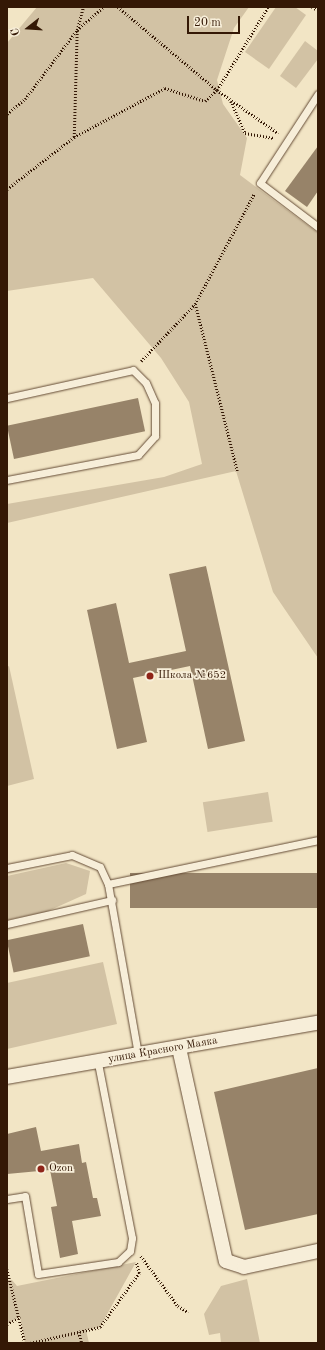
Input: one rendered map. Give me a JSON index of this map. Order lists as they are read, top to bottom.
{
  "streets": {
    "street": ["улица Красного Маяка"]
  },
  "places": ["Школа №652", "Ozon"],
  "scale_bar": "20 m",
  "north": "left"
}
